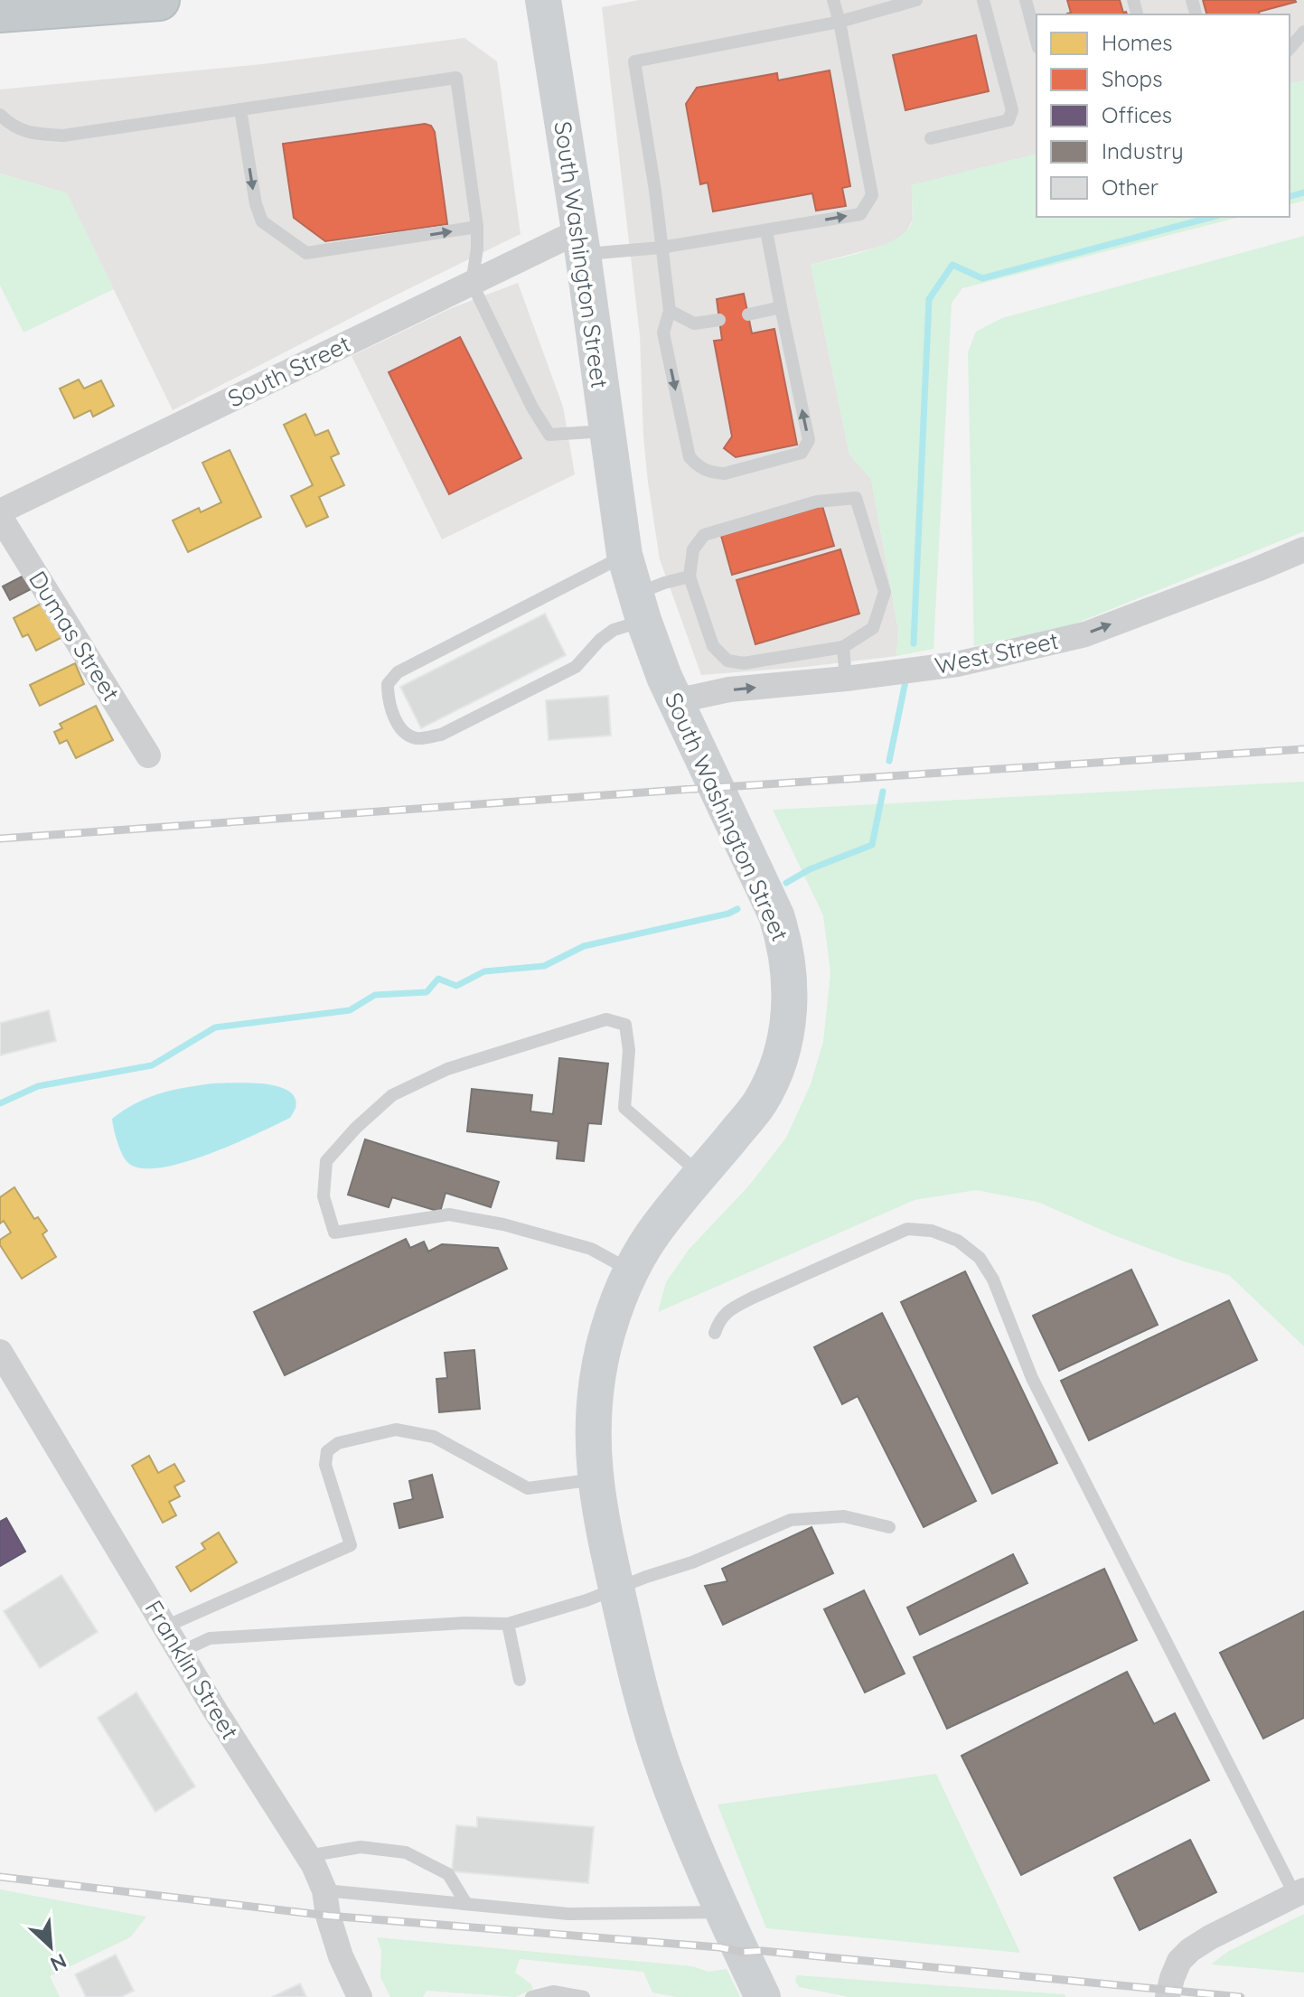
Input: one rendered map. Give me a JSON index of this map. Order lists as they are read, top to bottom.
{
  "streets": {
    "main road": ["South Washington Street"],
    "street": [
      "South Street",
      "Dumas Street",
      "West Street",
      "Franklin Street"
    ]
  },
  "crossings": [
    ["South Washington Street", "South Street"],
    ["South Washington Street", "West Street"]
  ],
  "one_way": ["West Street"],
  "legend": [
    "Homes",
    "Shops",
    "Offices",
    "Industry",
    "Other"
  ],
  "north": "bottom right"
}
